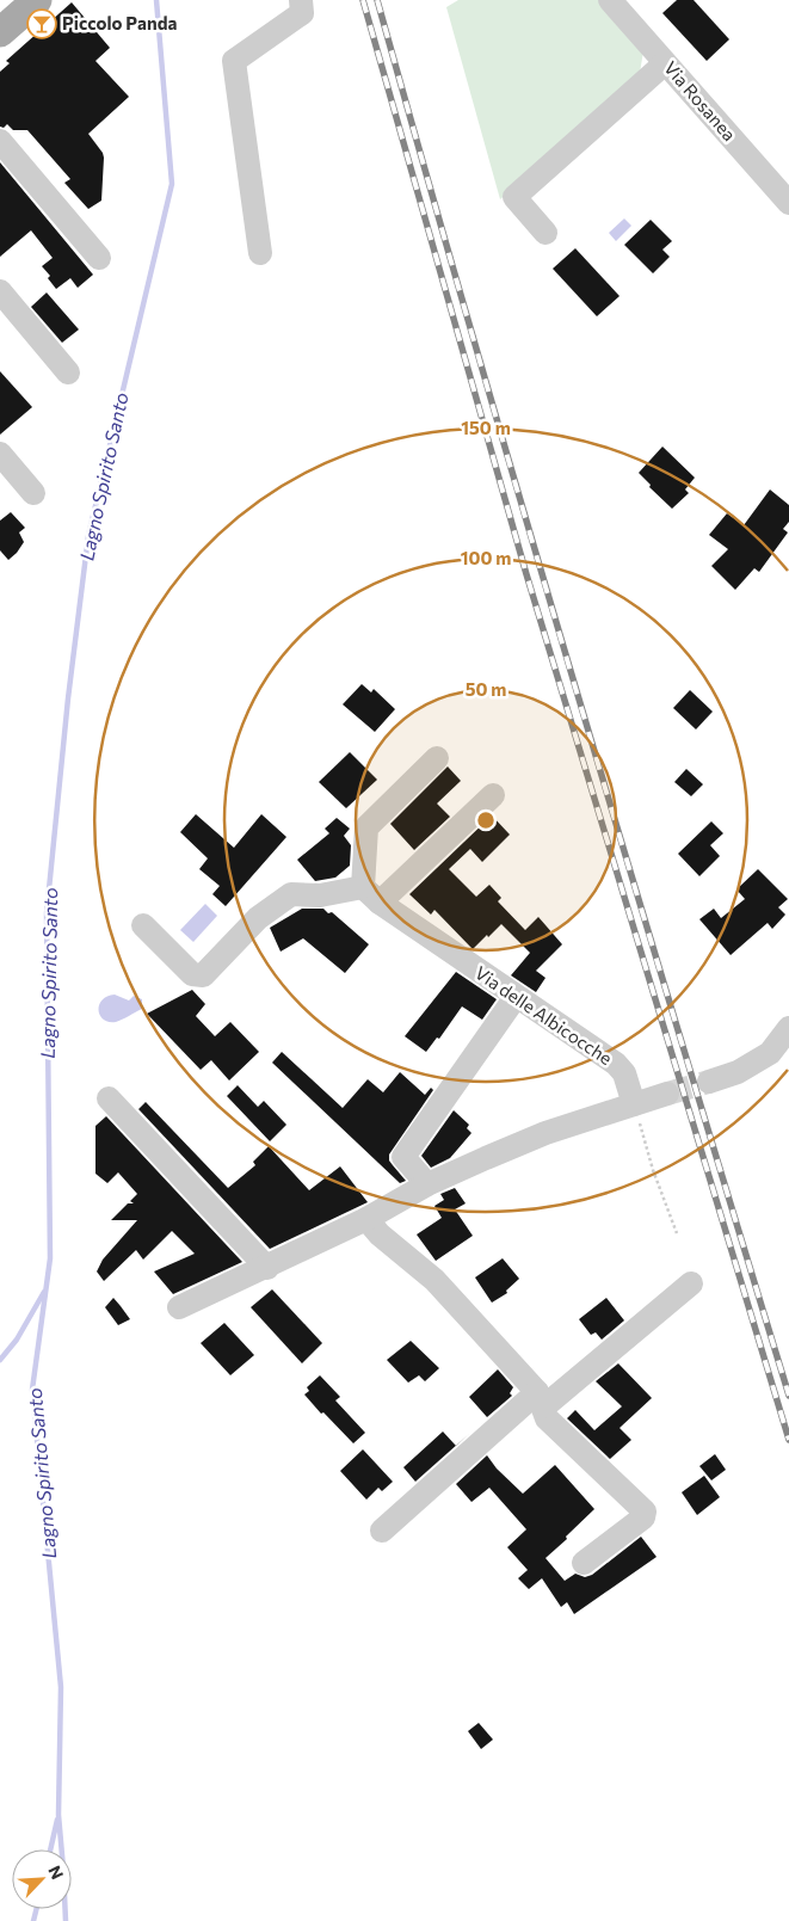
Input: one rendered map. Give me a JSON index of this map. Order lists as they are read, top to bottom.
{
  "streets": {
    "street": ["Via Rosanea", "Via delle Albicocche"]
  },
  "water": ["Lagno Spirito Santo"],
  "places": {
    "bar": ["Piccolo Panda"]
  },
  "north": "top right",
  "rings": ["150 m", "100 m", "50 m"]
}
